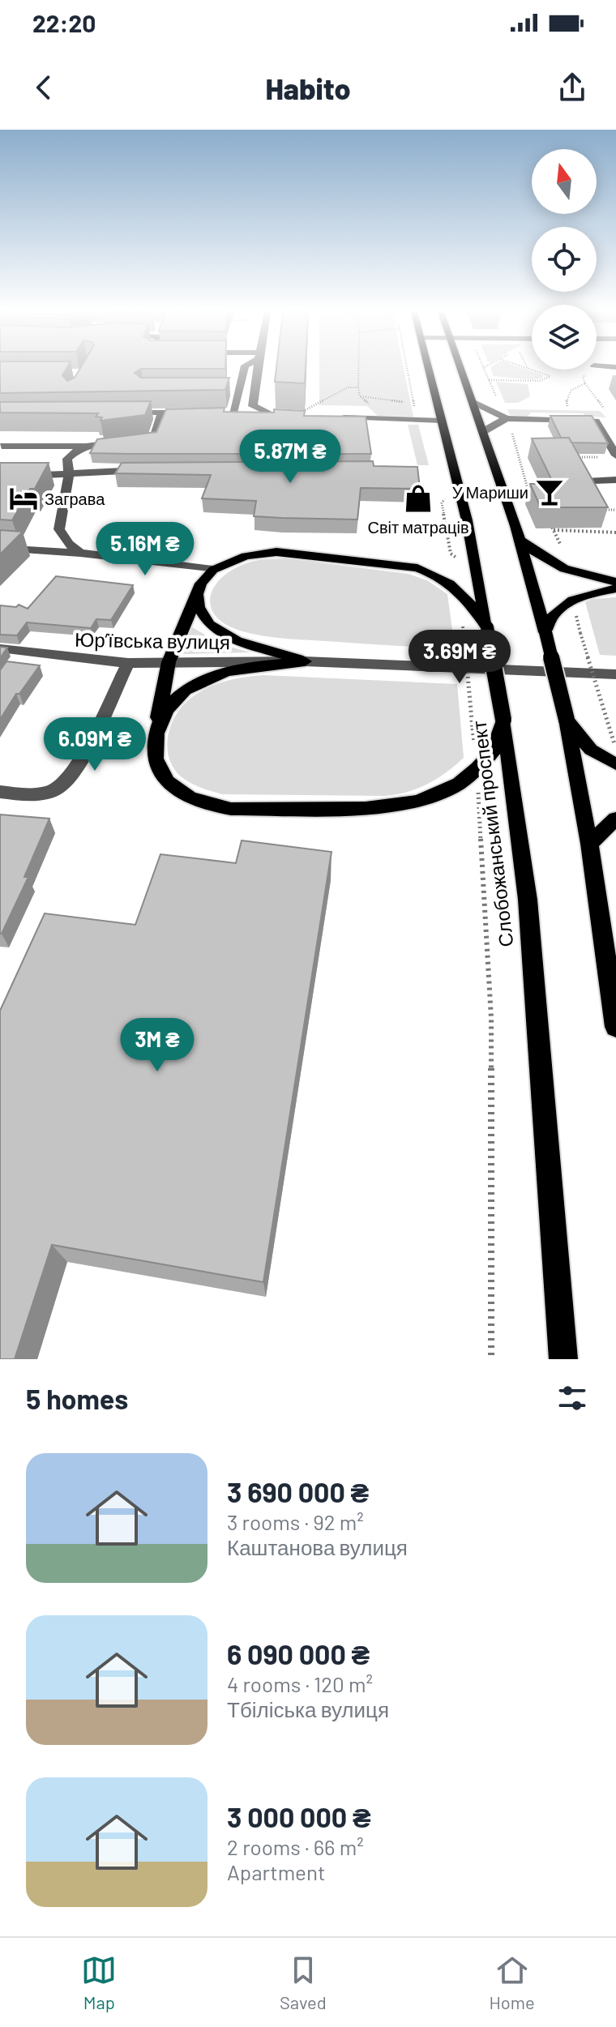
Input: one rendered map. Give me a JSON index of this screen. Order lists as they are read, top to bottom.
{
  "streets": {
    "main road": ["Слобожанський проспект"],
    "street": ["Юрʼївська вулиця"]
  },
  "places": {
    "bar": ["У Мариши"],
    "hotel": ["Заграва"],
    "shop": ["Світ матраців"]
  },
  "north": "top",
  "page": {
    "status": "22:20",
    "header": "Habito",
    "price": [
      "5.87M ₴",
      "5.16M ₴",
      "3.69M ₴",
      "6.09M ₴",
      "3M ₴"
    ],
    "heading": "5 homes",
    "list": [
      {
        "name": "3 690 000 ₴",
        "note": "3 rooms · 92 m² · Каштанова вулиця"
      },
      {
        "name": "6 090 000 ₴",
        "note": "4 rooms · 120 m² · Тбіліська вулиця"
      },
      {
        "name": "3 000 000 ₴",
        "note": "2 rooms · 66 m² · Apartment"
      }
    ],
    "tabs": ["Map", "Saved", "Home"]
  }
}
